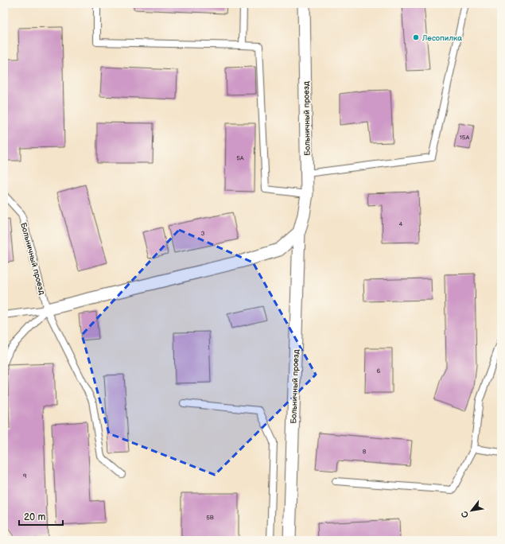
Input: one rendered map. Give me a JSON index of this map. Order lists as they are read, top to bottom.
{
  "streets": {
    "street": ["Больничный проезд"]
  },
  "places": ["Лесопилка"],
  "house_numbers": [
    "15А",
    "5А",
    "4",
    "3",
    "6",
    "8",
    "9",
    "5В"
  ],
  "scale_bar": "20 m",
  "north": "bottom left"
}
